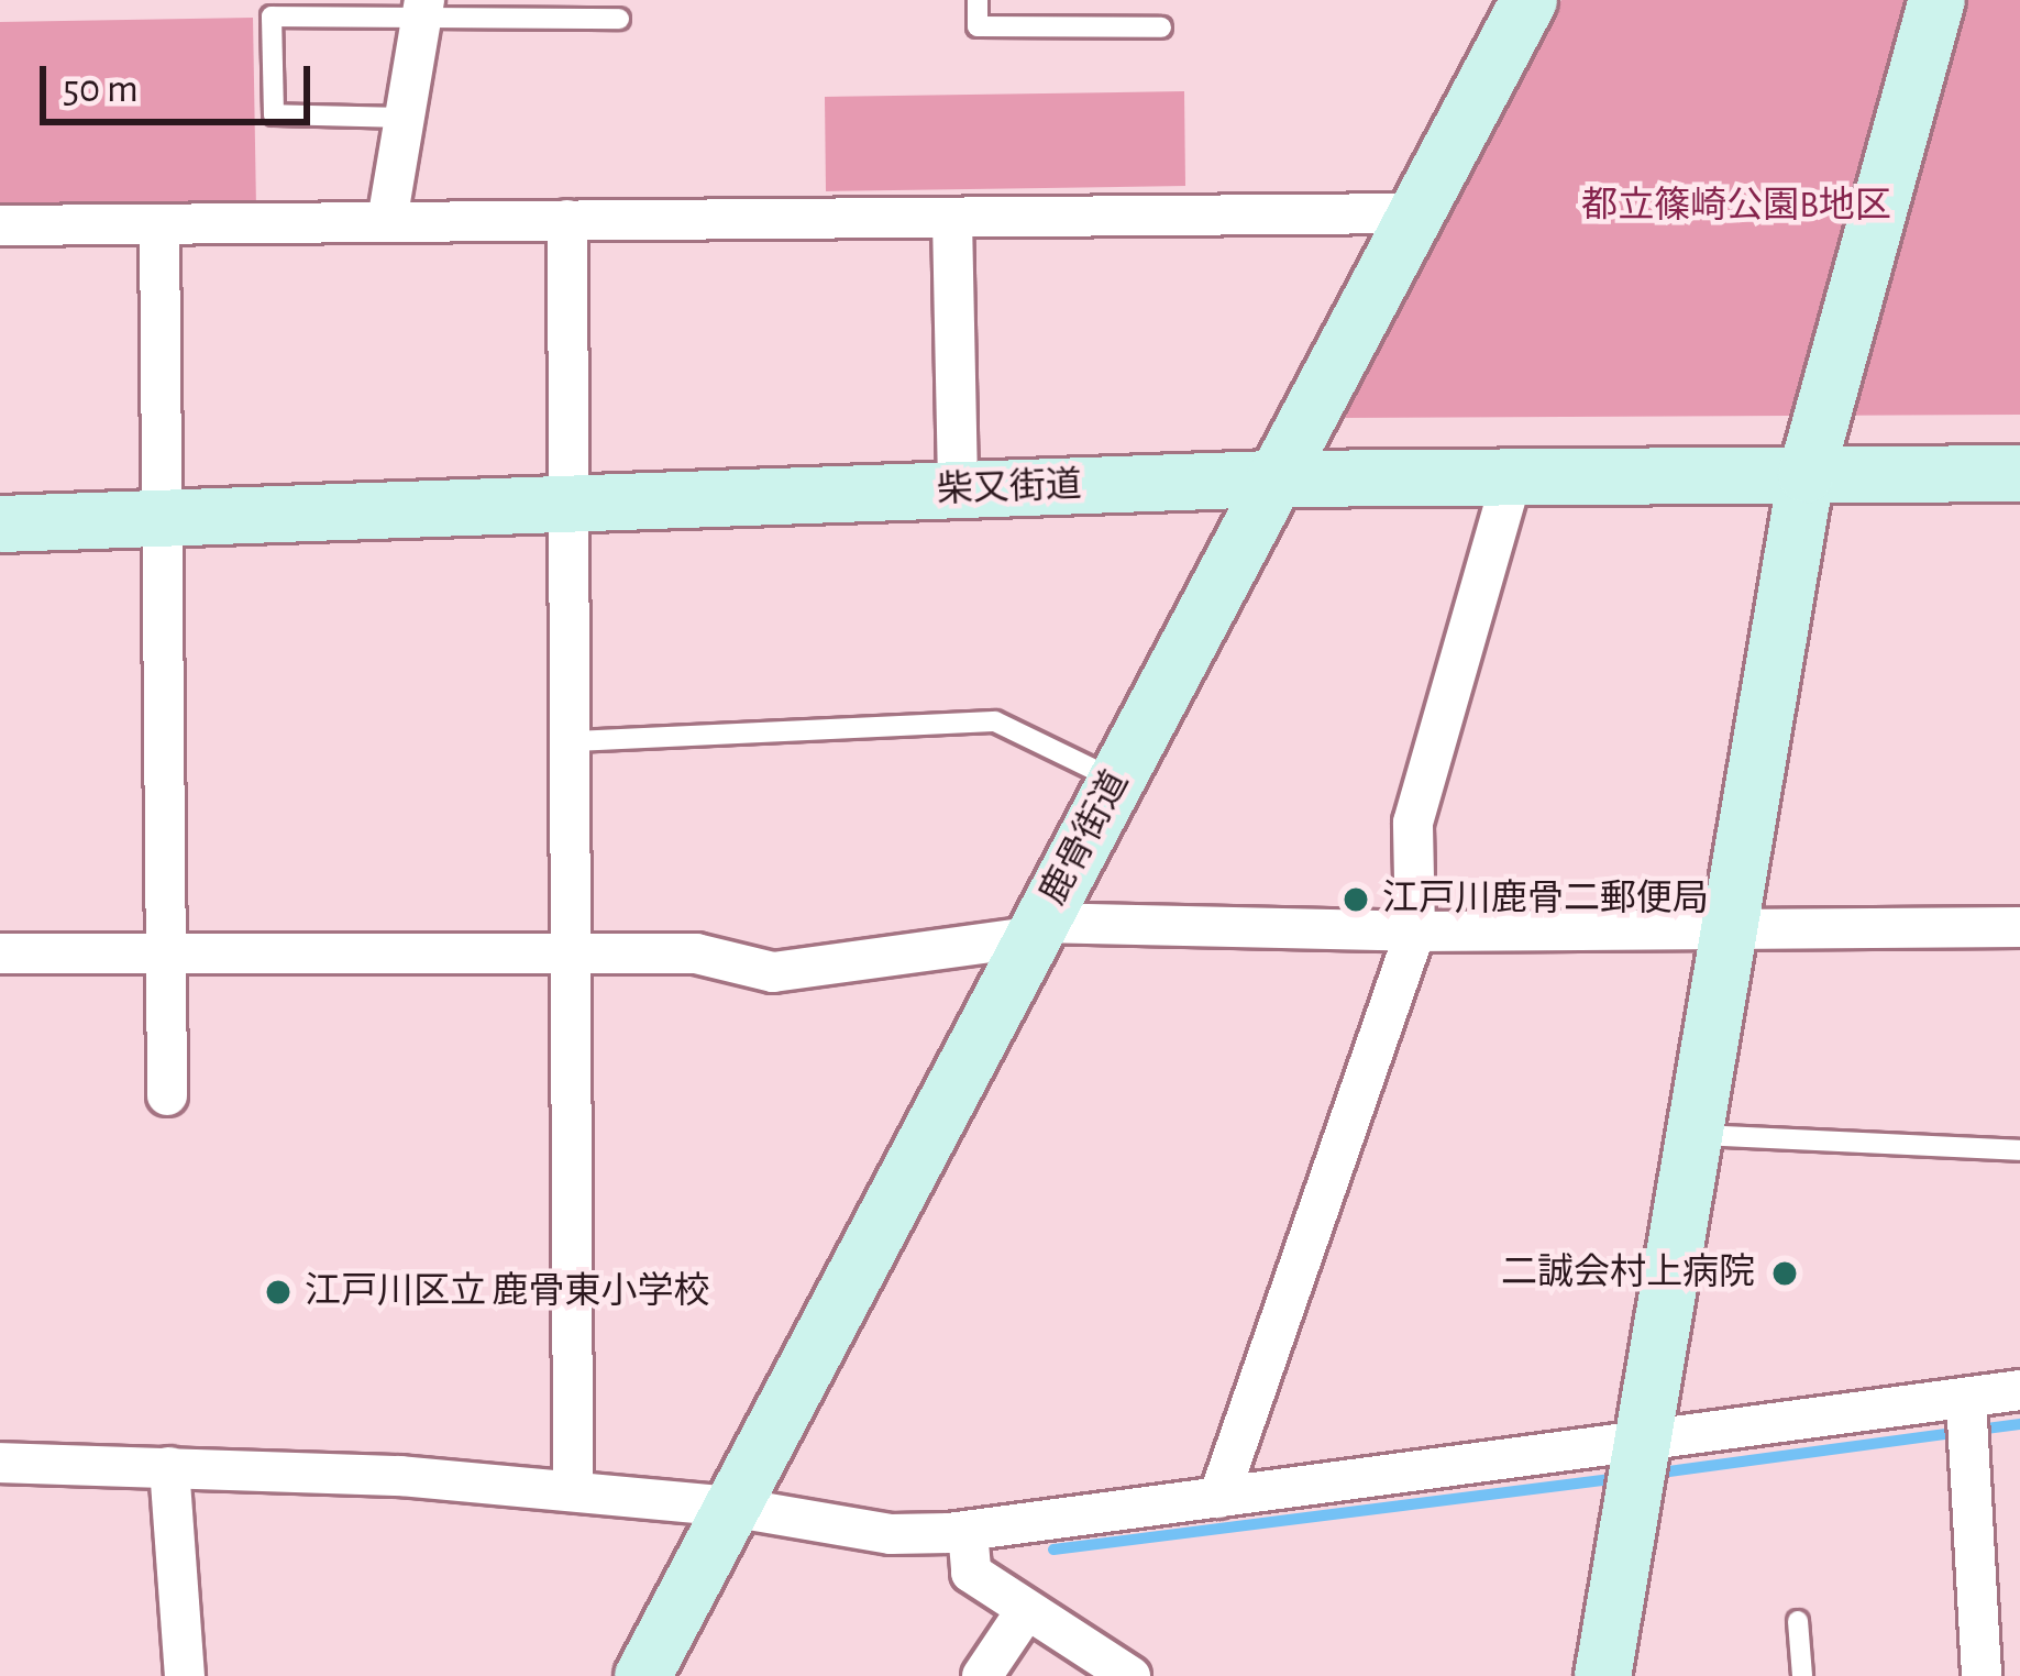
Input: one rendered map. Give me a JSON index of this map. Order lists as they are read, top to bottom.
{
  "streets": {
    "street": ["柴又街道", "鹿骨街道"]
  },
  "crossings": [
    ["柴又街道", "鹿骨街道"]
  ],
  "parks": ["都立篠崎公園B地区"],
  "places": ["江戸川鹿骨二郵便局", "二誠会村上病院", "江戸川区立 鹿骨東小学校"],
  "scale_bar": "50 m"
}
